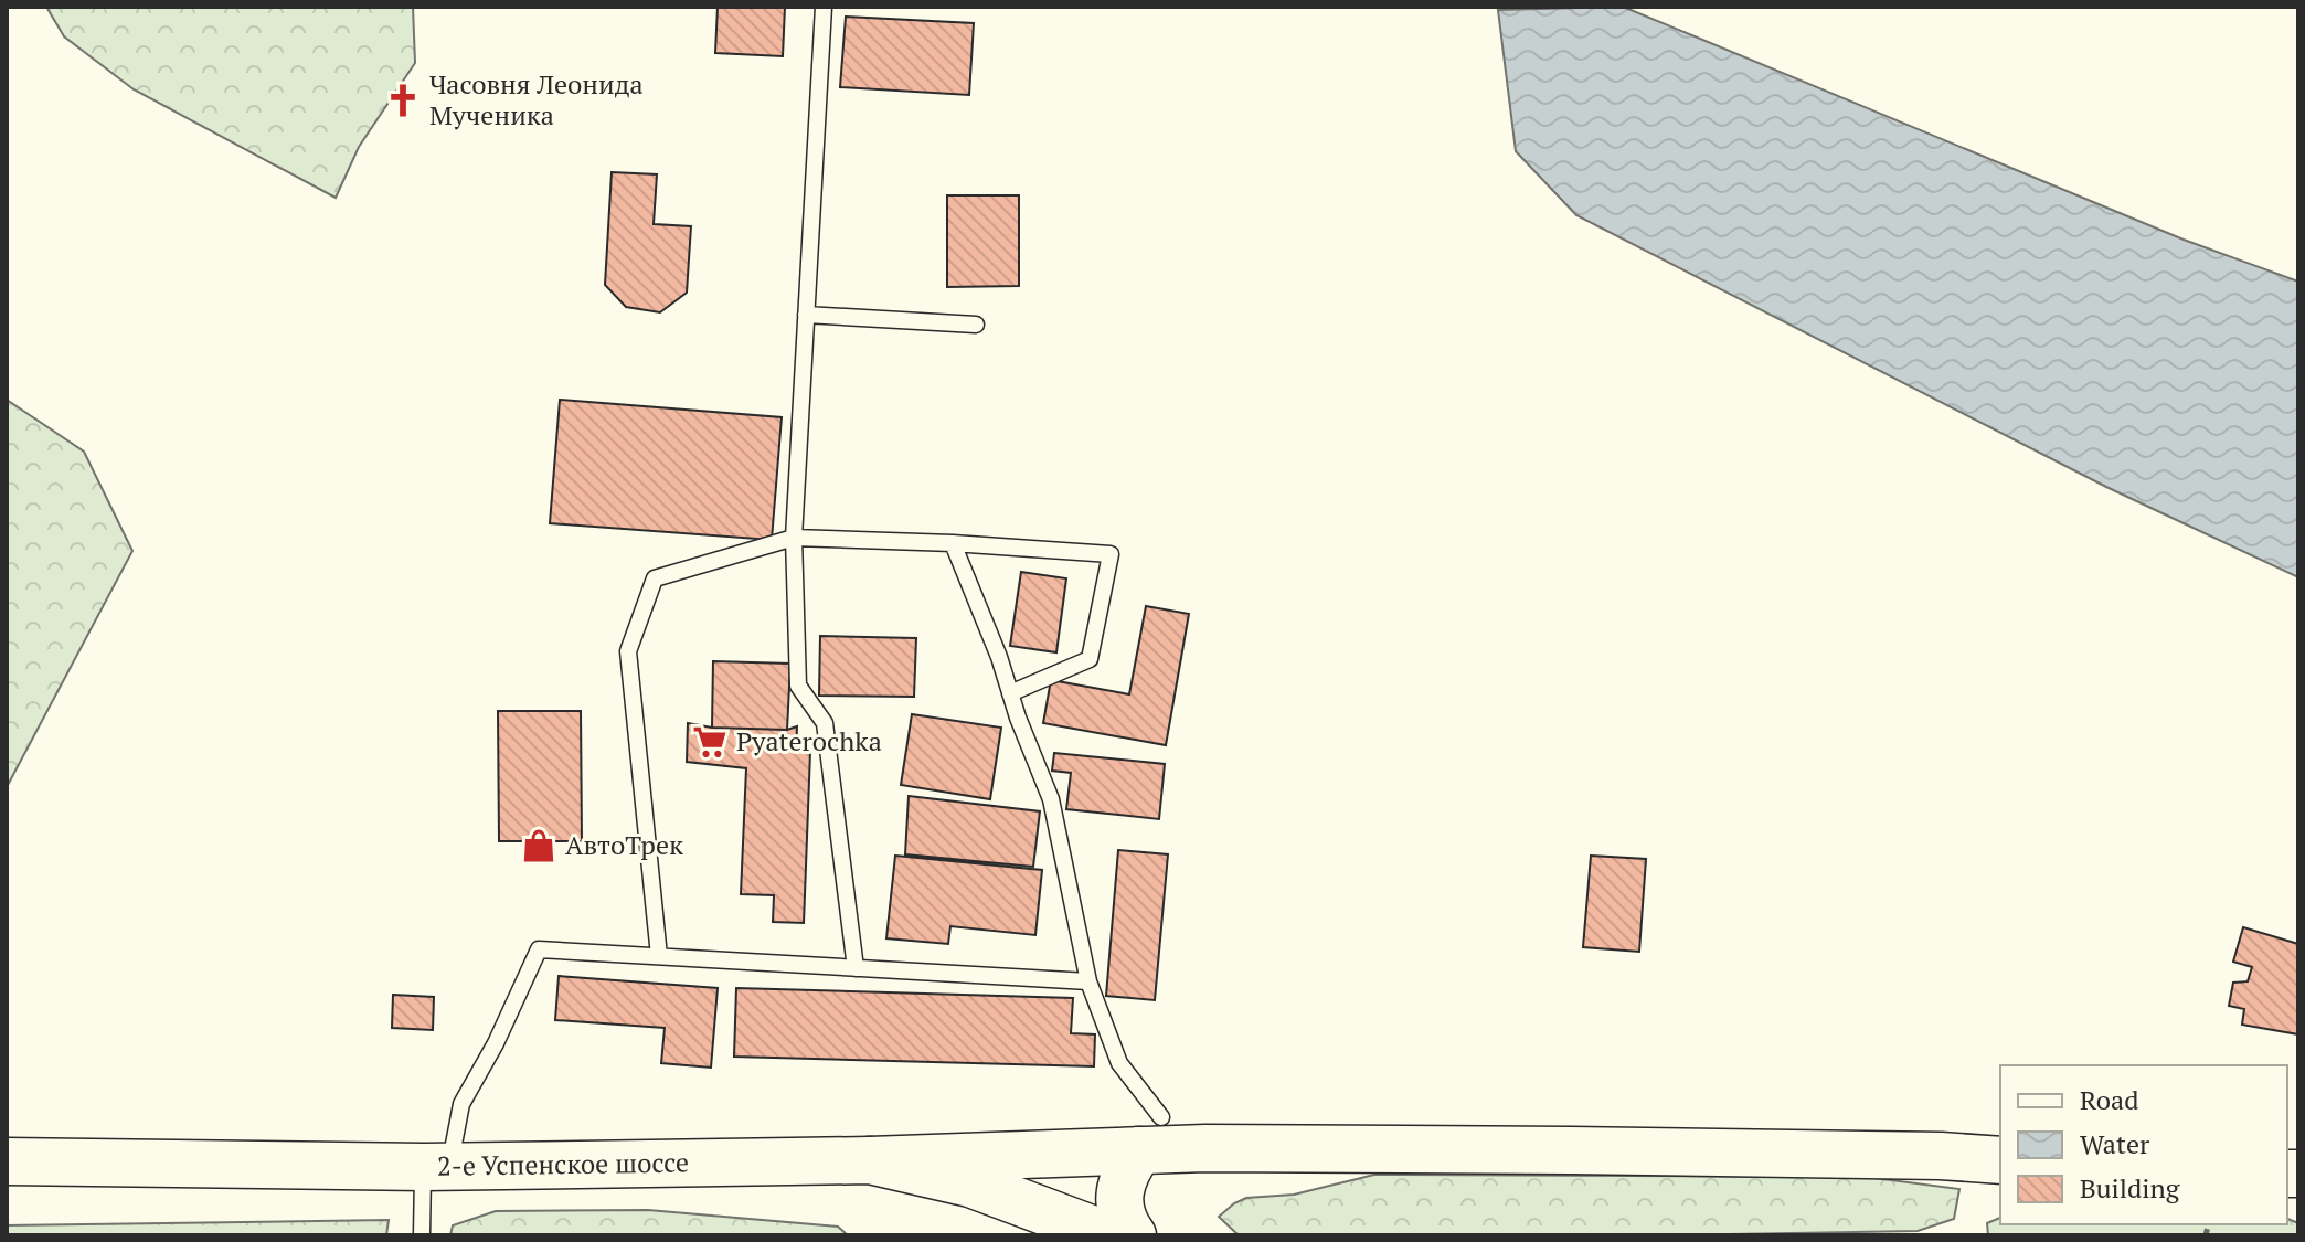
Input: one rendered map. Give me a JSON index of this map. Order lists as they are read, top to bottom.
{
  "streets": {
    "street": ["2-е Успенское шоссе"]
  },
  "places": {
    "church": ["Часовня Леонида Мученика"],
    "supermarket": ["Pyaterochka"],
    "shop": ["АвтоТрек"]
  },
  "legend": ["Road", "Water", "Building"]
}
